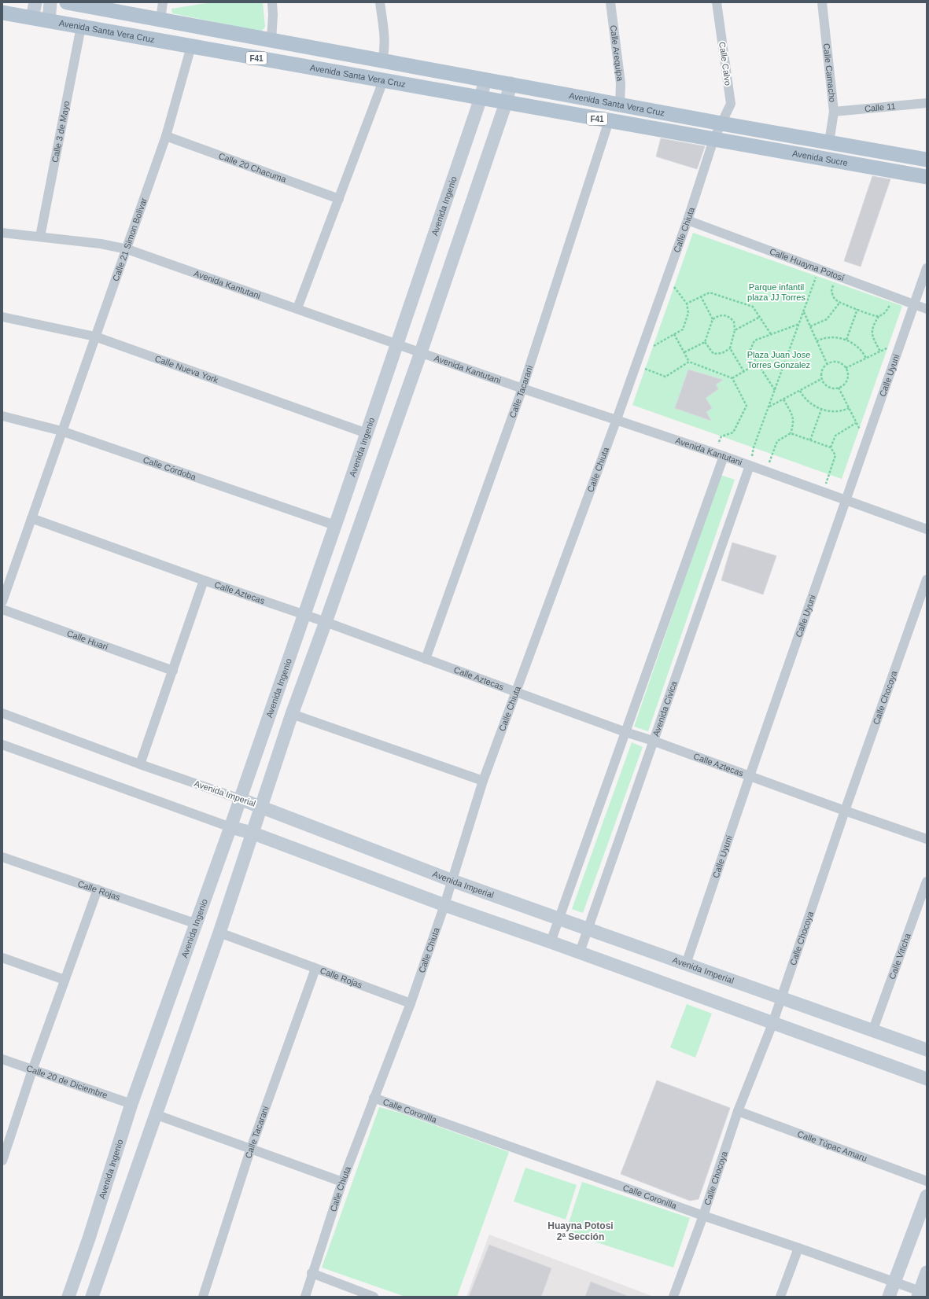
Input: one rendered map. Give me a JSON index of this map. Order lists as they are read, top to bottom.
{
  "streets": {
    "main road": ["Avenida Santa Vera Cruz", "F41", "Avenida Sucre"],
    "street": [
      "Calle Arequipa",
      "Calle Calvo",
      "Calle Camacho",
      "Calle 11",
      "Calle 3 de Mayo",
      "Calle 20 Chacuma",
      "Avenida Ingenio",
      "Calle Chiuta",
      "Calle 21 Simon Bolivar",
      "Calle Huayna Potosí",
      "Avenida Kantutani",
      "Calle Nueva York",
      "Calle Uyuni",
      "Calle Tacarani",
      "Calle Córdoba",
      "Calle Aztecas",
      "Calle Huari",
      "Calle Chocoya",
      "Avenida Cívica",
      "Avenida Imperial",
      "Calle Rojas",
      "Calle Viticha",
      "Calle 20 de Diciembre",
      "Calle Coronilla",
      "Calle Túpac Amaru"
    ]
  },
  "crossings": [
    ["Avenida Santa Vera Cruz", "Calle Arequipa"],
    ["Avenida Santa Vera Cruz", "Calle Calvo"],
    ["Avenida Santa Vera Cruz", "Calle 3 de Mayo"],
    ["Avenida Santa Vera Cruz", "Avenida Sucre"],
    ["Avenida Santa Vera Cruz", "Avenida Ingenio"],
    ["Avenida Santa Vera Cruz", "Calle Chiuta"],
    ["Avenida Santa Vera Cruz", "Calle 21 Simon Bolivar"],
    ["Avenida Santa Vera Cruz", "Calle Tacarani"],
    ["Calle Calvo", "Avenida Sucre"],
    ["Calle Calvo", "Calle Chiuta"],
    ["Calle Camacho", "Calle 11"],
    ["Calle Camacho", "Avenida Sucre"],
    ["Calle 3 de Mayo", "Avenida Kantutani"],
    ["Avenida Sucre", "Calle Chiuta"],
    ["Calle 20 Chacuma", "Calle 21 Simon Bolivar"],
    ["Avenida Ingenio", "Avenida Kantutani"],
    ["Avenida Ingenio", "Calle Nueva York"],
    ["Avenida Ingenio", "Calle Córdoba"],
    ["Avenida Ingenio", "Calle Aztecas"],
    ["Avenida Ingenio", "Avenida Imperial"],
    ["Avenida Ingenio", "Calle Rojas"],
    ["Avenida Ingenio", "Calle 20 de Diciembre"],
    ["Calle Chiuta", "Calle Huayna Potosí"],
    ["Calle Chiuta", "Avenida Kantutani"],
    ["Calle Chiuta", "Calle Aztecas"],
    ["Calle Chiuta", "Avenida Imperial"],
    ["Calle Chiuta", "Calle Rojas"],
    ["Calle Chiuta", "Calle Coronilla"],
    ["Calle 21 Simon Bolivar", "Avenida Kantutani"],
    ["Calle 21 Simon Bolivar", "Calle Nueva York"],
    ["Calle 21 Simon Bolivar", "Calle Córdoba"],
    ["Calle 21 Simon Bolivar", "Calle Aztecas"],
    ["Calle Huayna Potosí", "Calle Uyuni"],
    ["Avenida Kantutani", "Calle Uyuni"],
    ["Avenida Kantutani", "Calle Tacarani"],
    ["Avenida Kantutani", "Avenida Cívica"],
    ["Calle Uyuni", "Calle Aztecas"],
    ["Calle Uyuni", "Avenida Imperial"],
    ["Calle Tacarani", "Calle Aztecas"],
    ["Calle Tacarani", "Calle Rojas"],
    ["Calle Aztecas", "Calle Chocoya"],
    ["Calle Aztecas", "Avenida Cívica"],
    ["Calle Chocoya", "Avenida Imperial"],
    ["Calle Chocoya", "Calle Coronilla"],
    ["Calle Chocoya", "Calle Túpac Amaru"],
    ["Avenida Cívica", "Avenida Imperial"],
    ["Avenida Imperial", "Calle Viticha"]
  ],
  "districts": ["Huayna Potosi 2ª Sección"],
  "parks": ["Parque infantil plaza JJ Torres", "Plaza Juan Jose Torres Gonzalez"]
}
